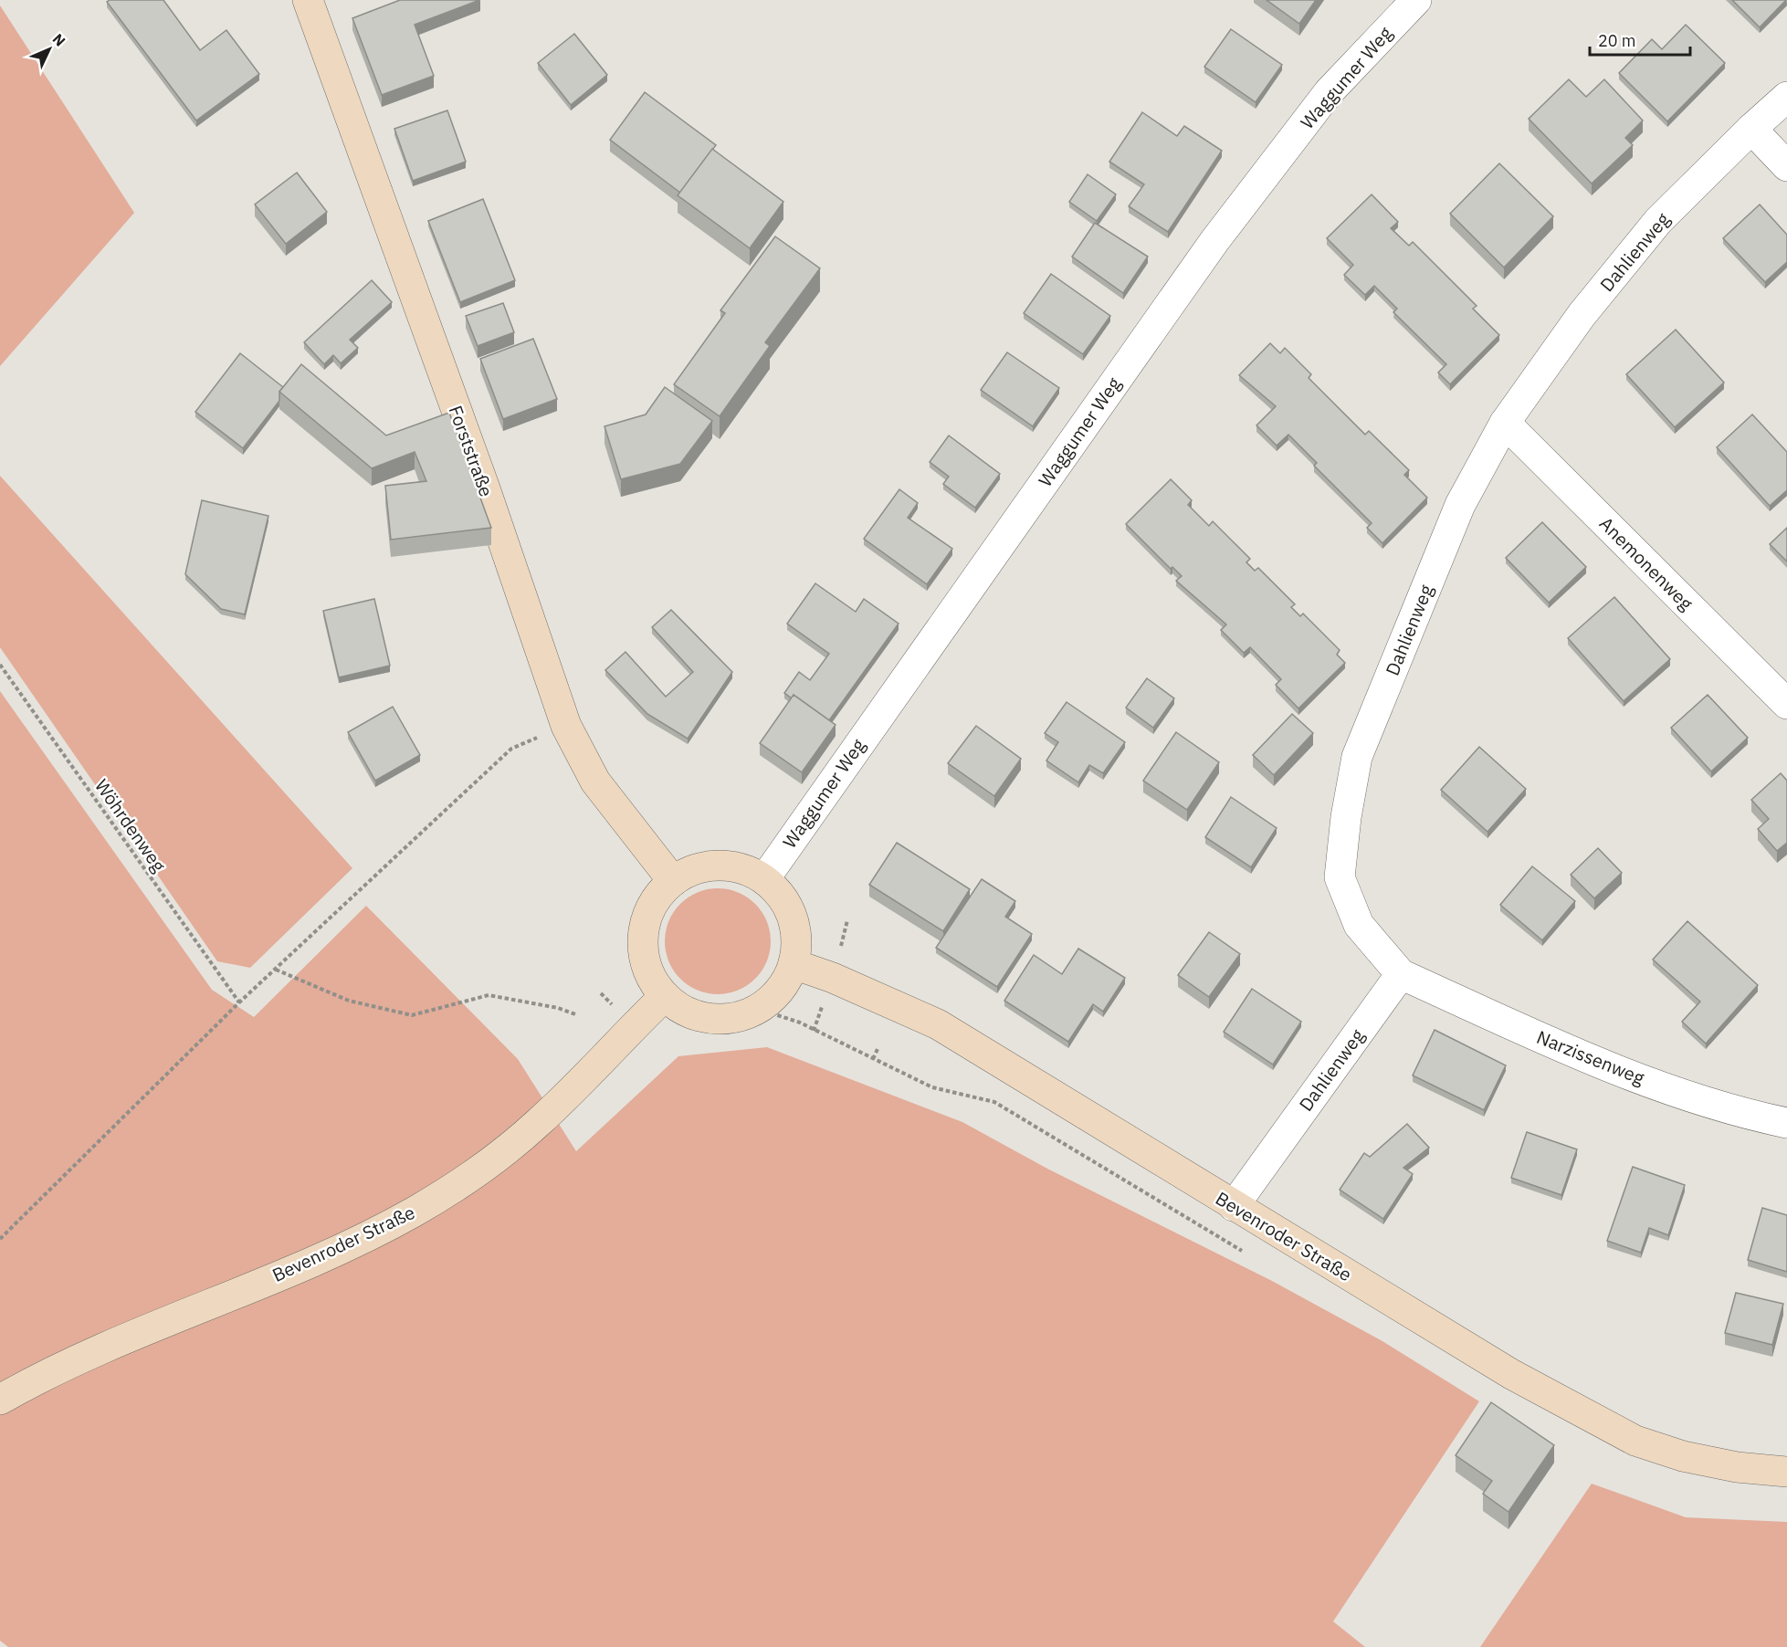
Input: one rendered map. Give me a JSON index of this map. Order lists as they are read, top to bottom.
{
  "streets": {
    "main road": ["Forststraße", "Bevenroder Straße"],
    "street": [
      "Waggumer Weg",
      "Dahlienweg",
      "Anemonenweg",
      "Narzissenweg"
    ],
    "path": ["Wöhrdenweg"]
  },
  "crossings": [
    ["Waggumer Weg", "Forststraße"],
    ["Waggumer Weg", "Bevenroder Straße"],
    ["Dahlienweg", "Anemonenweg"],
    ["Dahlienweg", "Narzissenweg"],
    ["Dahlienweg", "Bevenroder Straße"],
    ["Forststraße", "Bevenroder Straße"]
  ],
  "scale_bar": "20 m",
  "north": "top right"
}
